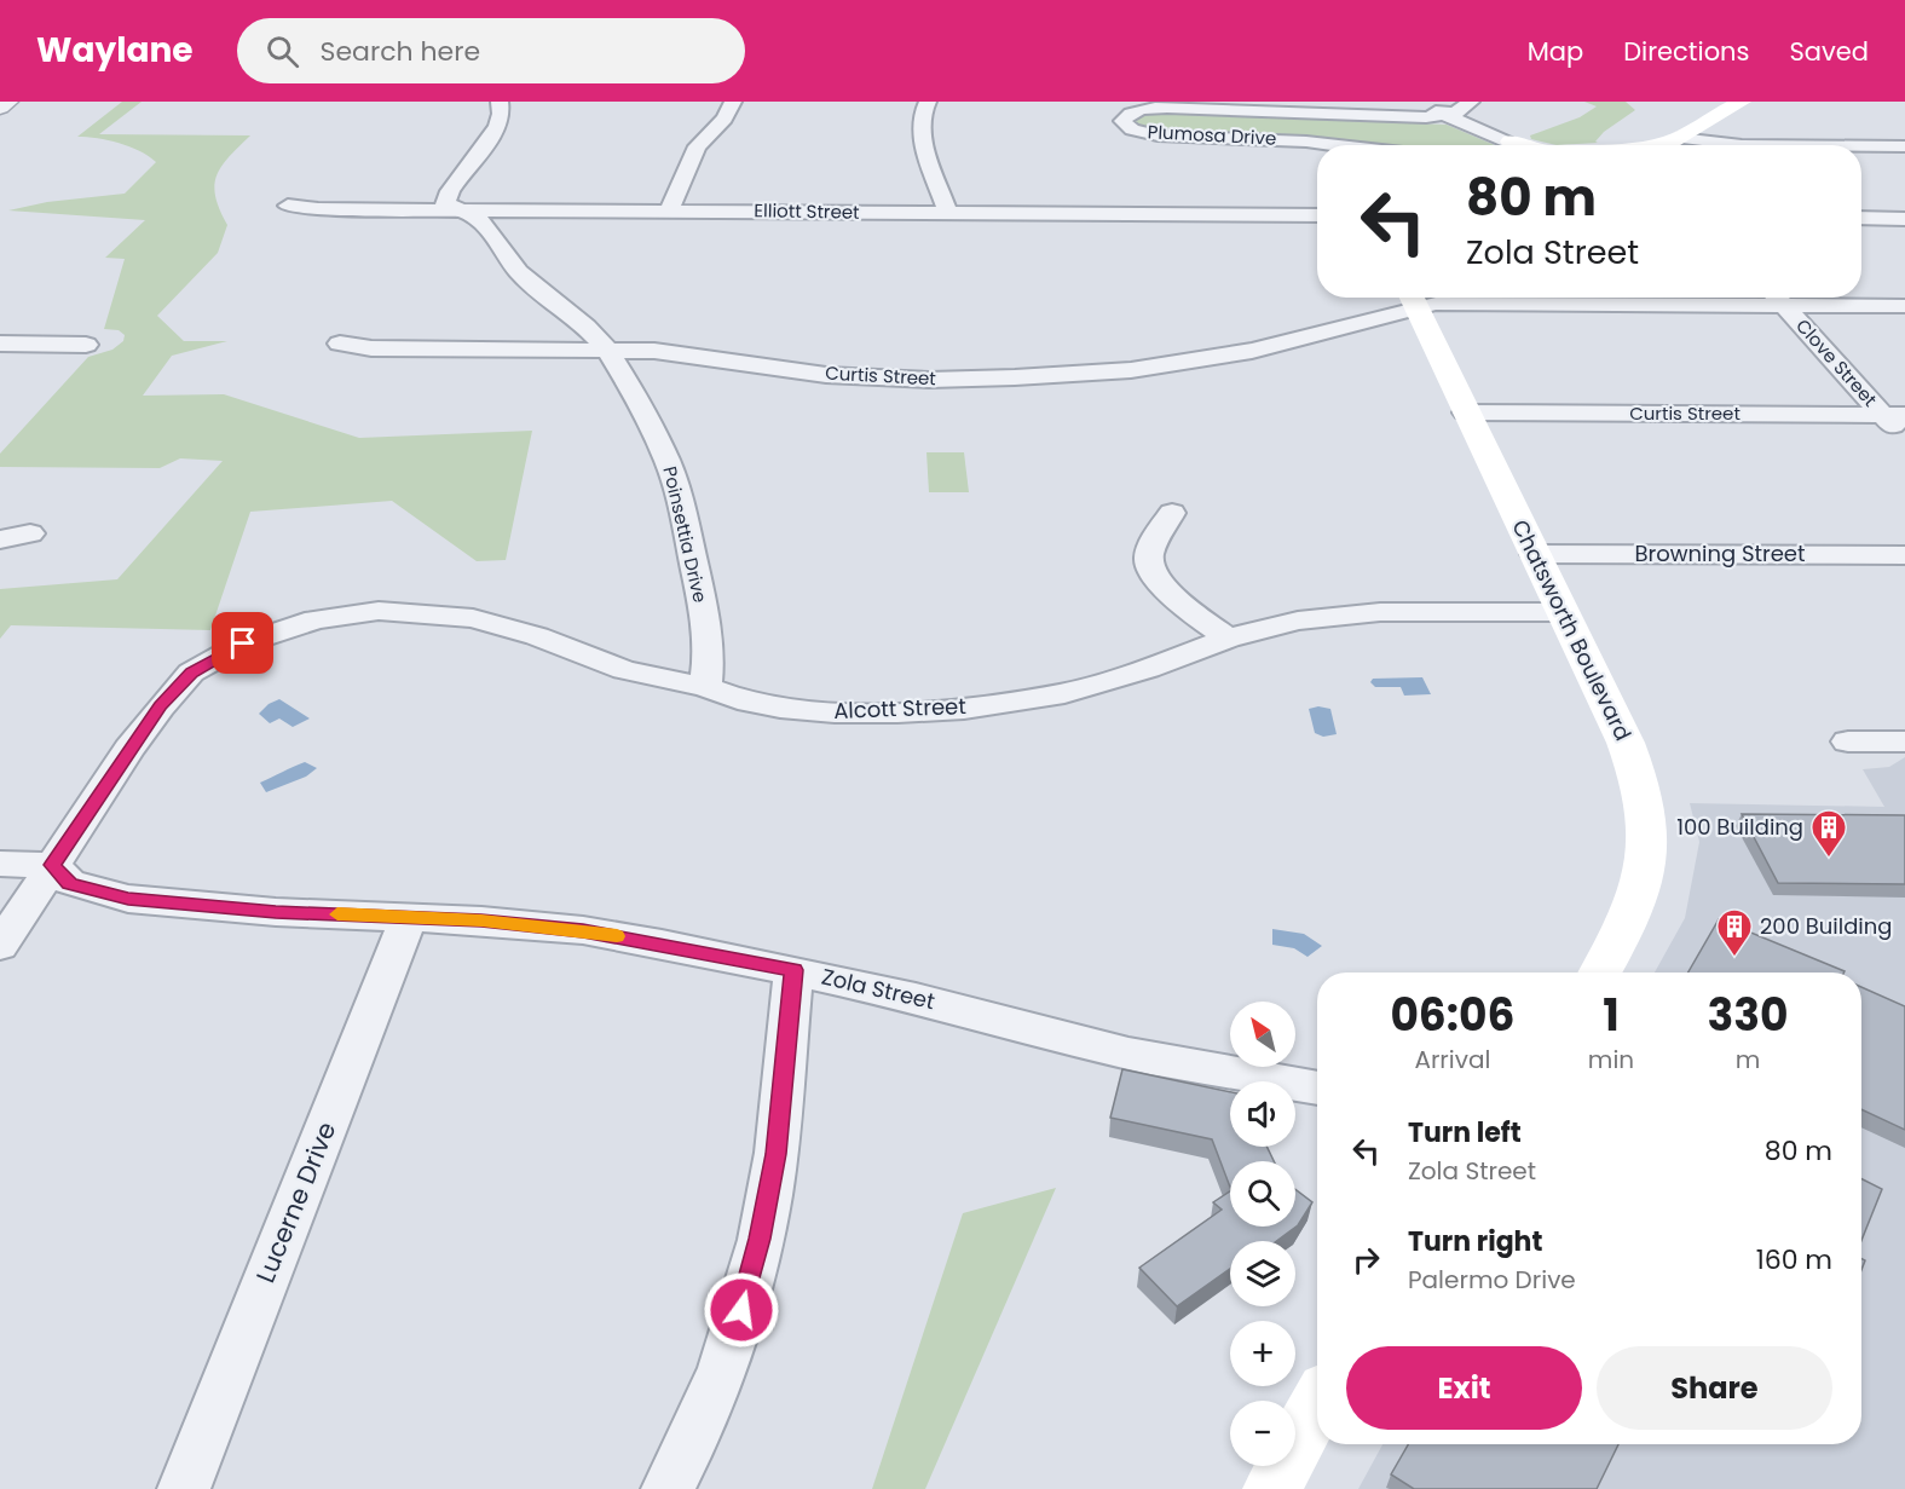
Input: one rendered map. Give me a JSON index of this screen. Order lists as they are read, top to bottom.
{
  "streets": {
    "main road": ["Chatsworth Boulevard"],
    "street": [
      "Plumosa Drive",
      "Elliott Street",
      "Clove Street",
      "Curtis Street",
      "Poinsettia Drive",
      "Browning Street",
      "Alcott Street",
      "Zola Street",
      "Lucerne Drive"
    ]
  },
  "crossings": [
    ["Elliott Street", "Poinsettia Drive"],
    ["Clove Street", "Curtis Street"],
    ["Curtis Street", "Poinsettia Drive"],
    ["Curtis Street", "Chatsworth Boulevard"],
    ["Poinsettia Drive", "Alcott Street"],
    ["Browning Street", "Chatsworth Boulevard"],
    ["Chatsworth Boulevard", "Alcott Street"],
    ["Alcott Street", "Zola Street"],
    ["Zola Street", "Lucerne Drive"]
  ],
  "places": {
    "building": ["100 Building", "200 Building"]
  },
  "north": "top left",
  "page": {
    "header": "Waylane",
    "search": "Search here",
    "nav": ["Map", "Directions", "Saved"],
    "turn": ["80 m", "Zola Street"],
    "eta": [
      "06:06",
      "Arrival",
      "1",
      "min",
      "330",
      "m"
    ],
    "map_buttons": ["+", "−"],
    "list": [
      {
        "name": "Turn left",
        "note": "Zola Street",
        "value": "80 m"
      },
      {
        "name": "Turn right",
        "note": "Palermo Drive",
        "value": "160 m"
      }
    ],
    "buttons": ["Exit", "Share"]
  }
}
